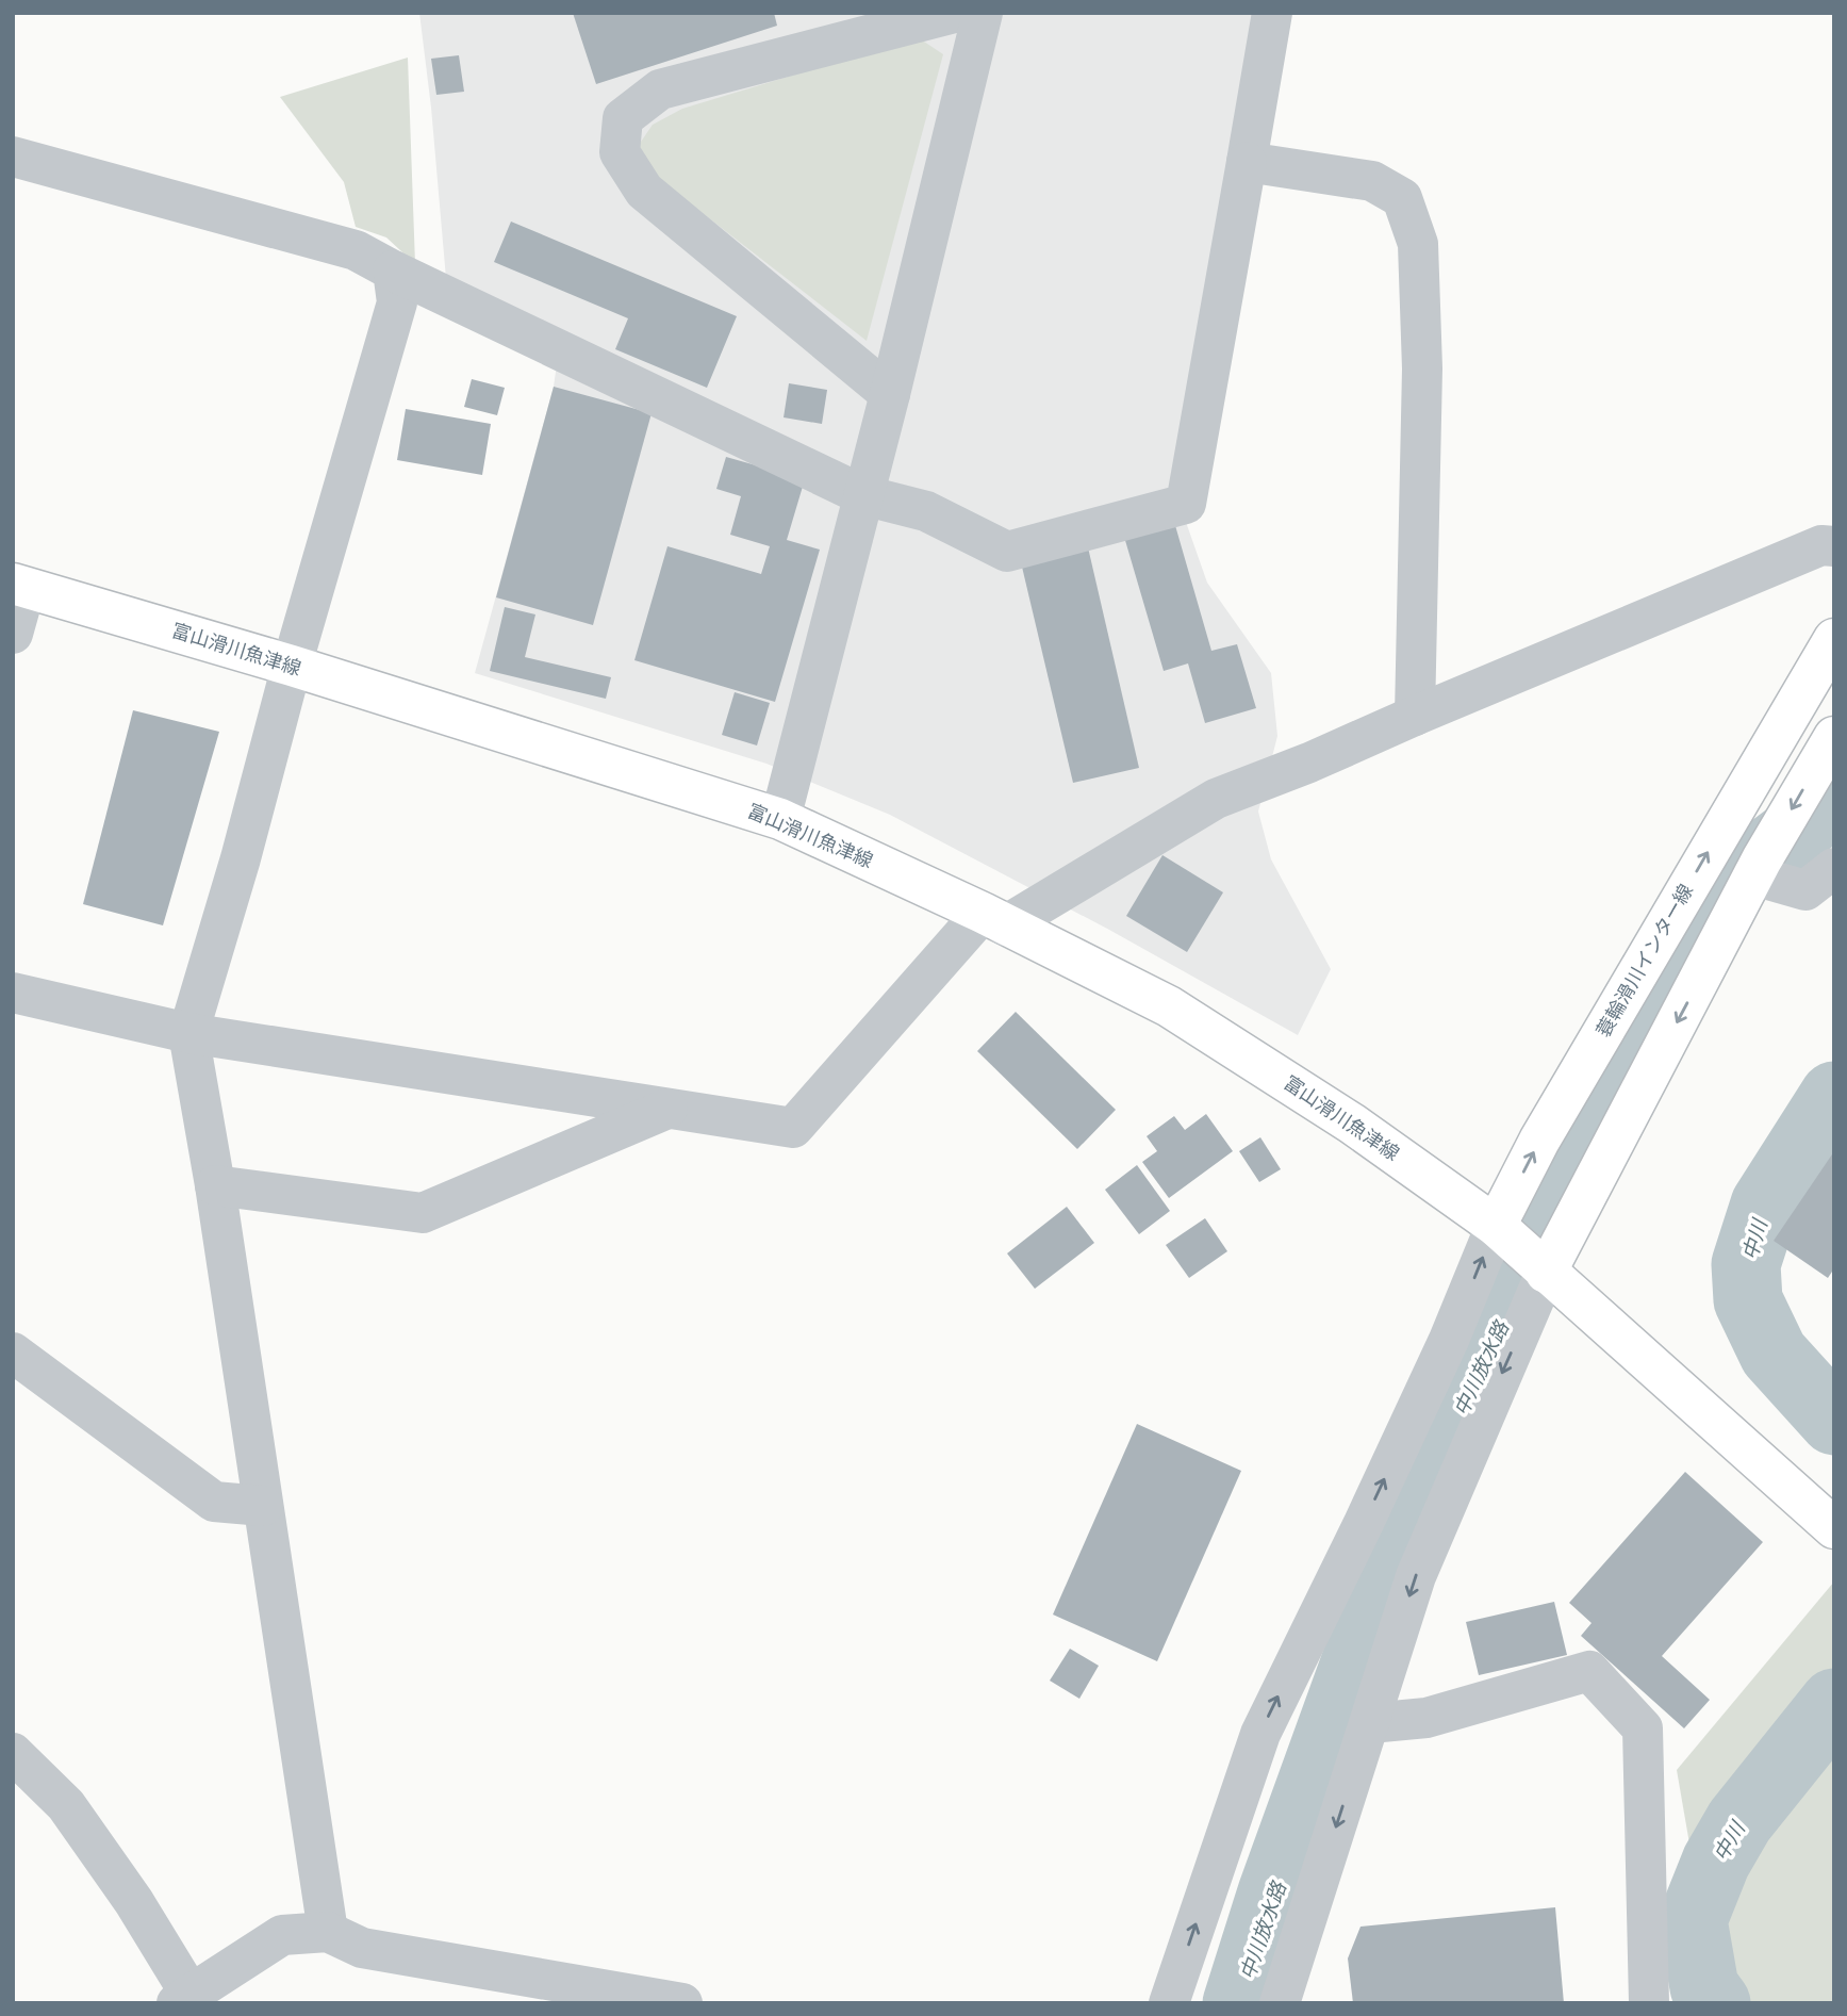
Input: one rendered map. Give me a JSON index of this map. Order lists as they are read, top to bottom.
{
  "streets": {
    "main road": ["富山滑川魚津線", "蓑輪滑川インター線"]
  },
  "crossings": [
    ["富山滑川魚津線", "蓑輪滑川インター線"]
  ],
  "water": ["中川", "中川放水路"]
}
